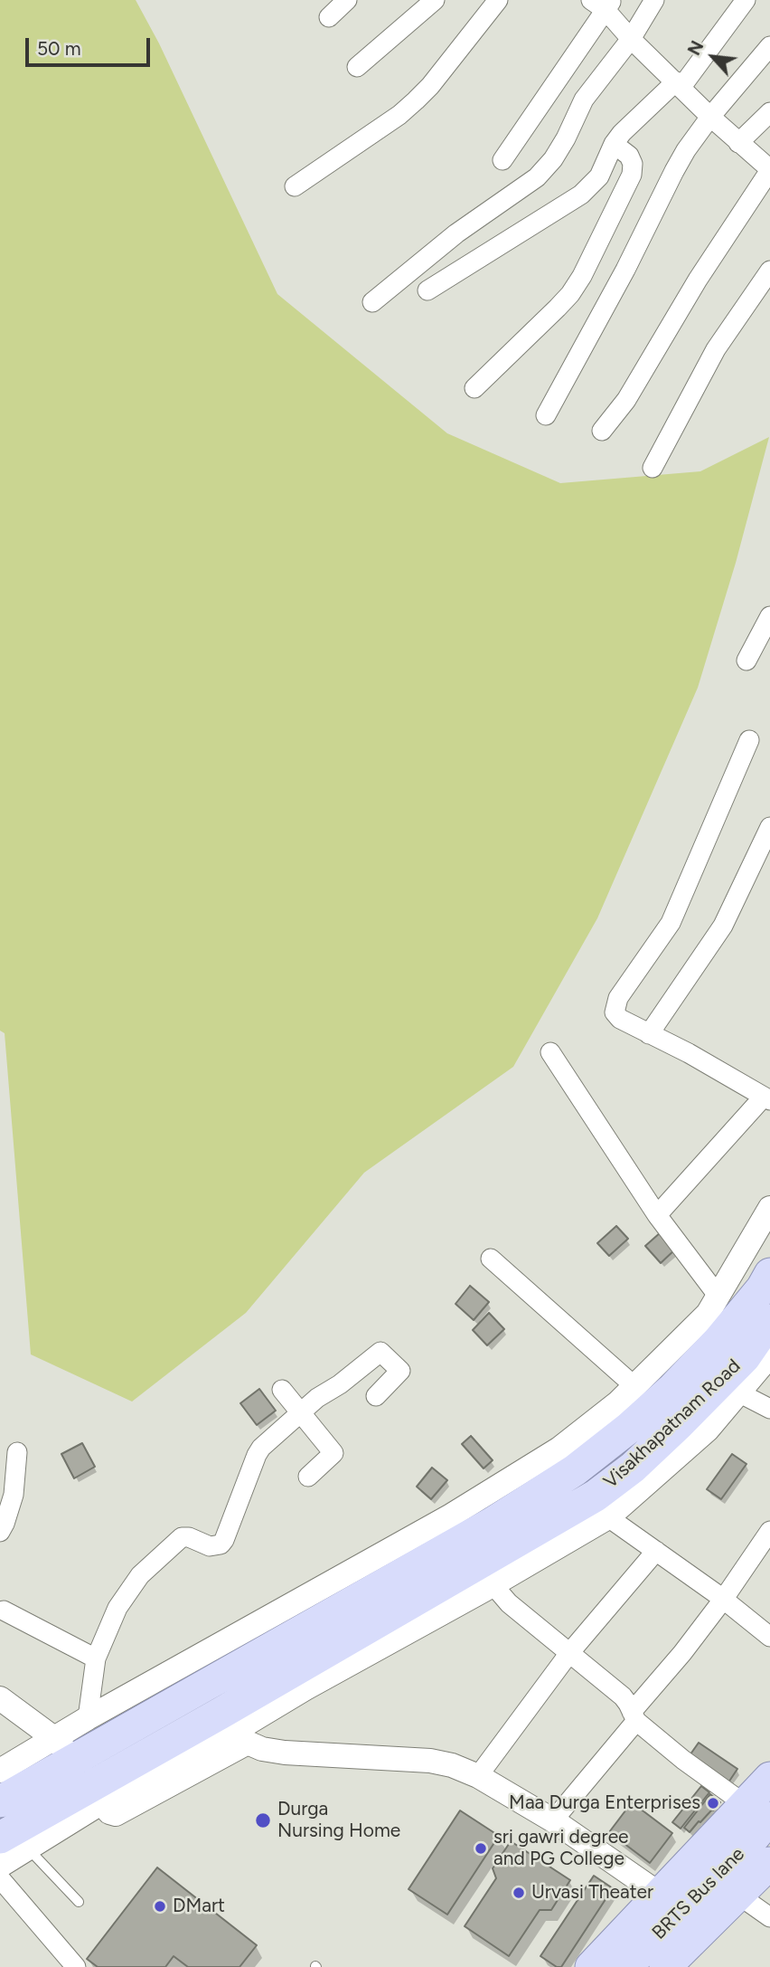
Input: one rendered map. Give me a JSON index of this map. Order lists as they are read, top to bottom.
{
  "streets": {
    "main road": ["Visakhapatnam Road", "BRTS Bus lane"]
  },
  "places": [
    "Maa Durga Enterprises",
    "Durga Nursing Home",
    "sri gawri degree and PG College",
    "Urvasi Theater",
    "DMart"
  ],
  "scale_bar": "50 m",
  "north": "top left"
}
